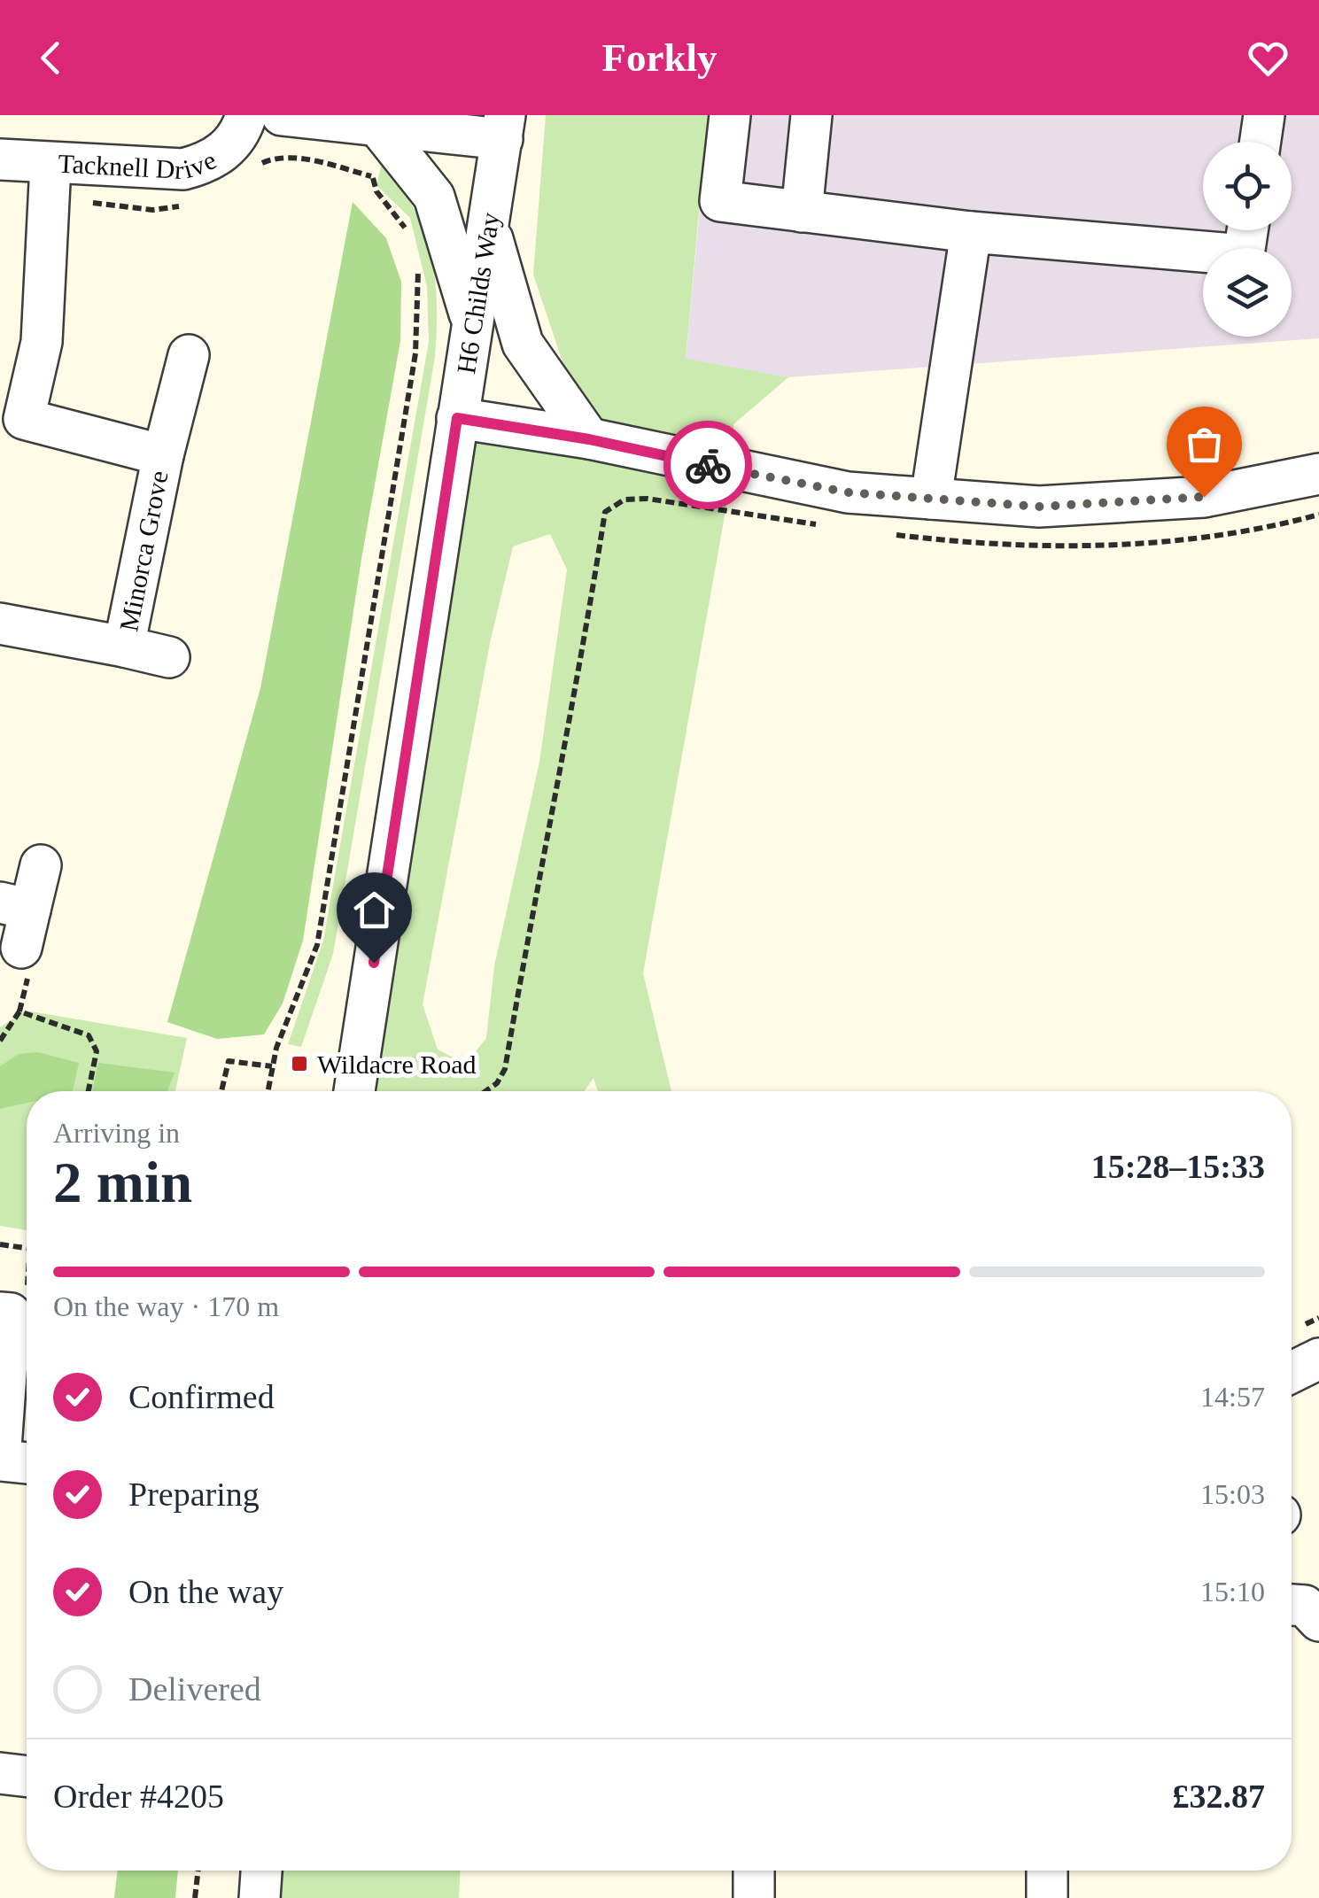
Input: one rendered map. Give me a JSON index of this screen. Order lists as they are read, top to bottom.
{
  "streets": {
    "street": ["Tacknell Drive", "H6 Childs Way", "Minorca Grove"]
  },
  "crossings": [
    ["Tacknell Drive", "Minorca Grove"]
  ],
  "places": {
    "transit": ["Wildacre Road"]
  },
  "page": {
    "header": "Forkly",
    "heading": ["2 min", "Arriving in", "15:28–15:33"],
    "panel": ["Order #4205", "£32.87"],
    "bar": "On the way · 170 m",
    "list": [
      ["Confirmed", "14:57"],
      ["Preparing", "15:03"],
      ["On the way", "15:10"],
      "Delivered"
    ]
  }
}
